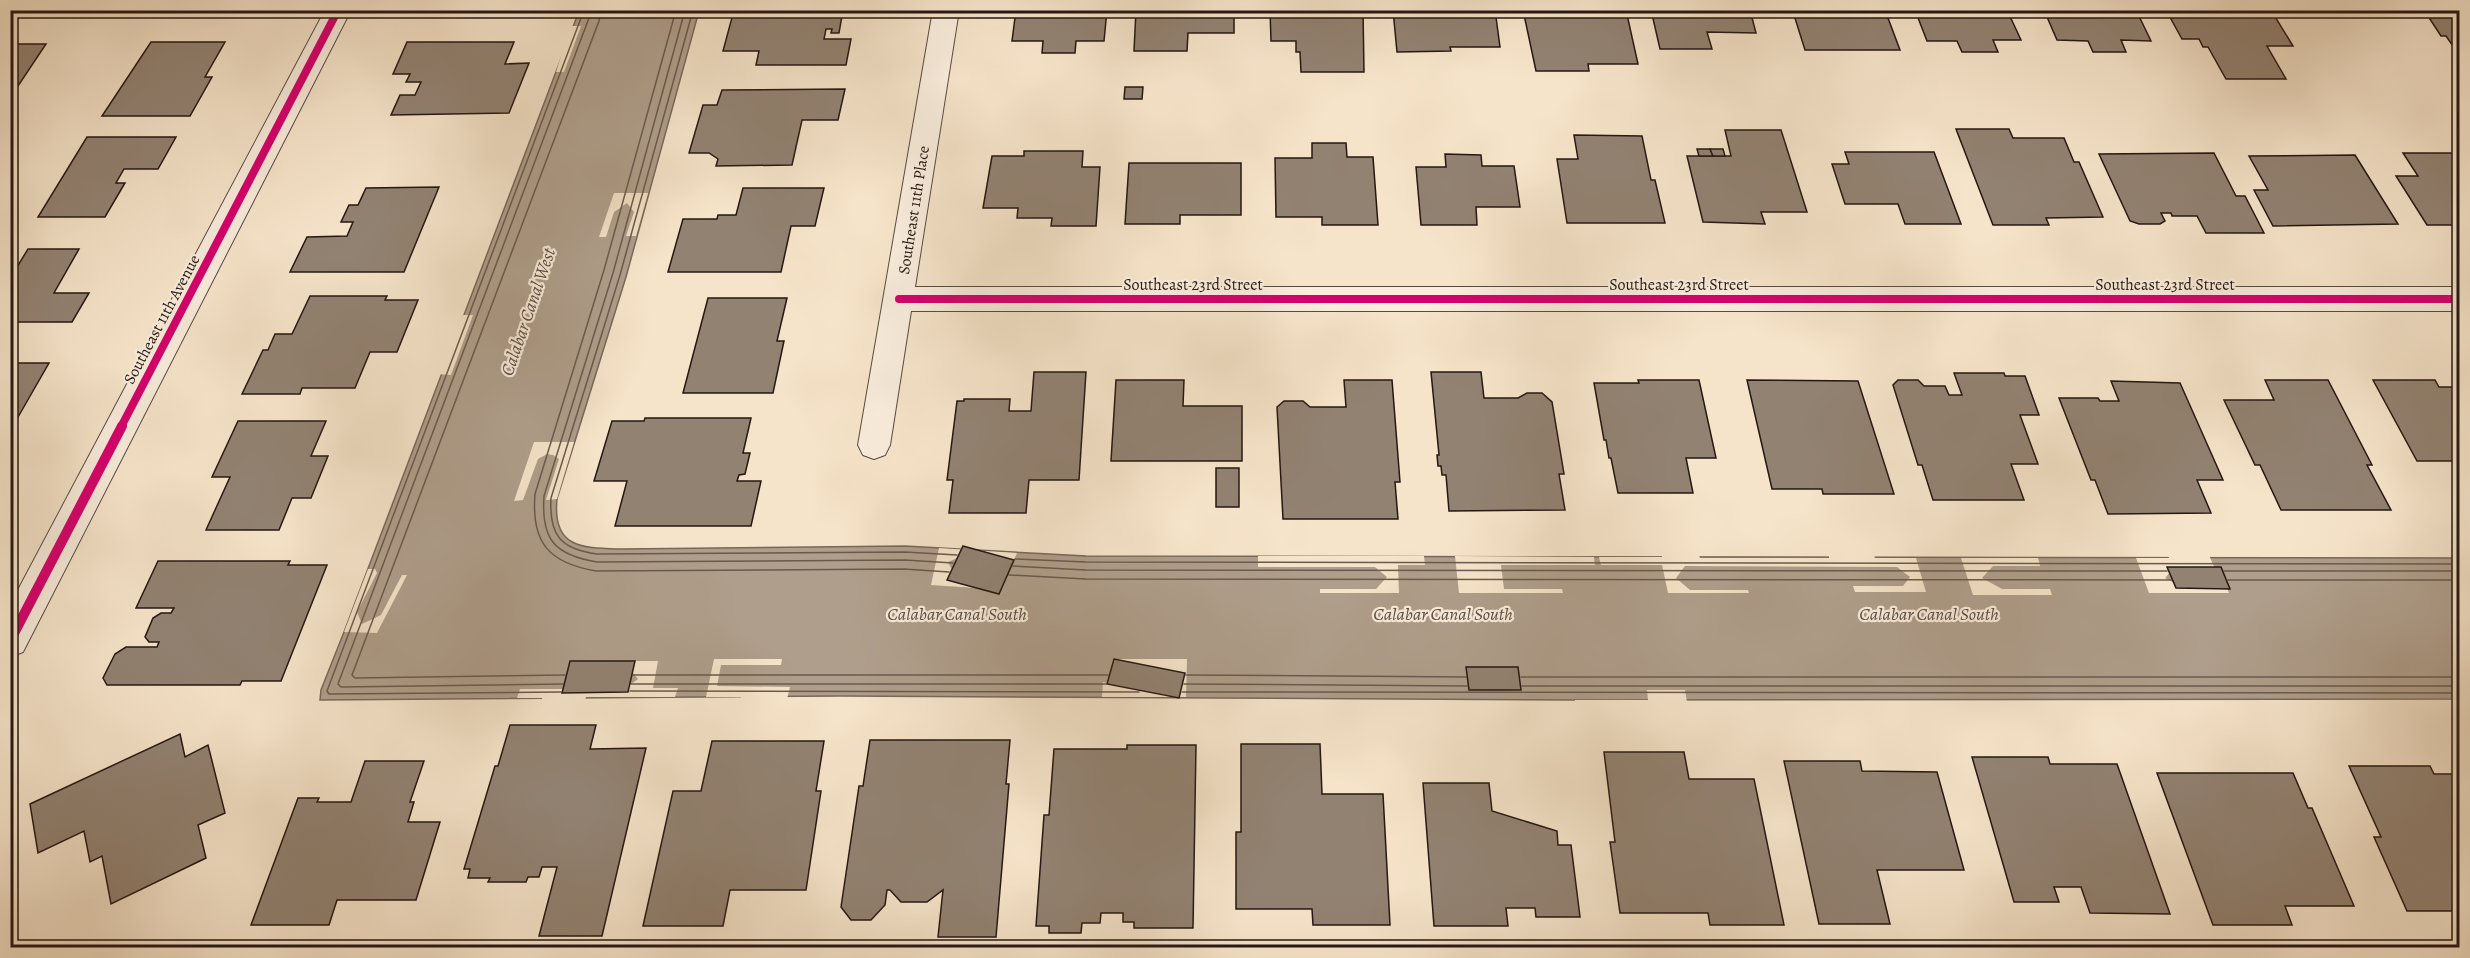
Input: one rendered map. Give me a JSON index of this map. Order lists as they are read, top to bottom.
{
  "streets": {
    "street": ["Southeast 11th Place", "Southeast 23rd Street", "Southeast 11th Avenue"]
  },
  "crossings": [
    ["Southeast 11th Place", "Southeast 23rd Street"]
  ],
  "water": ["Calabar Canal West", "Calabar Canal South"]
}
